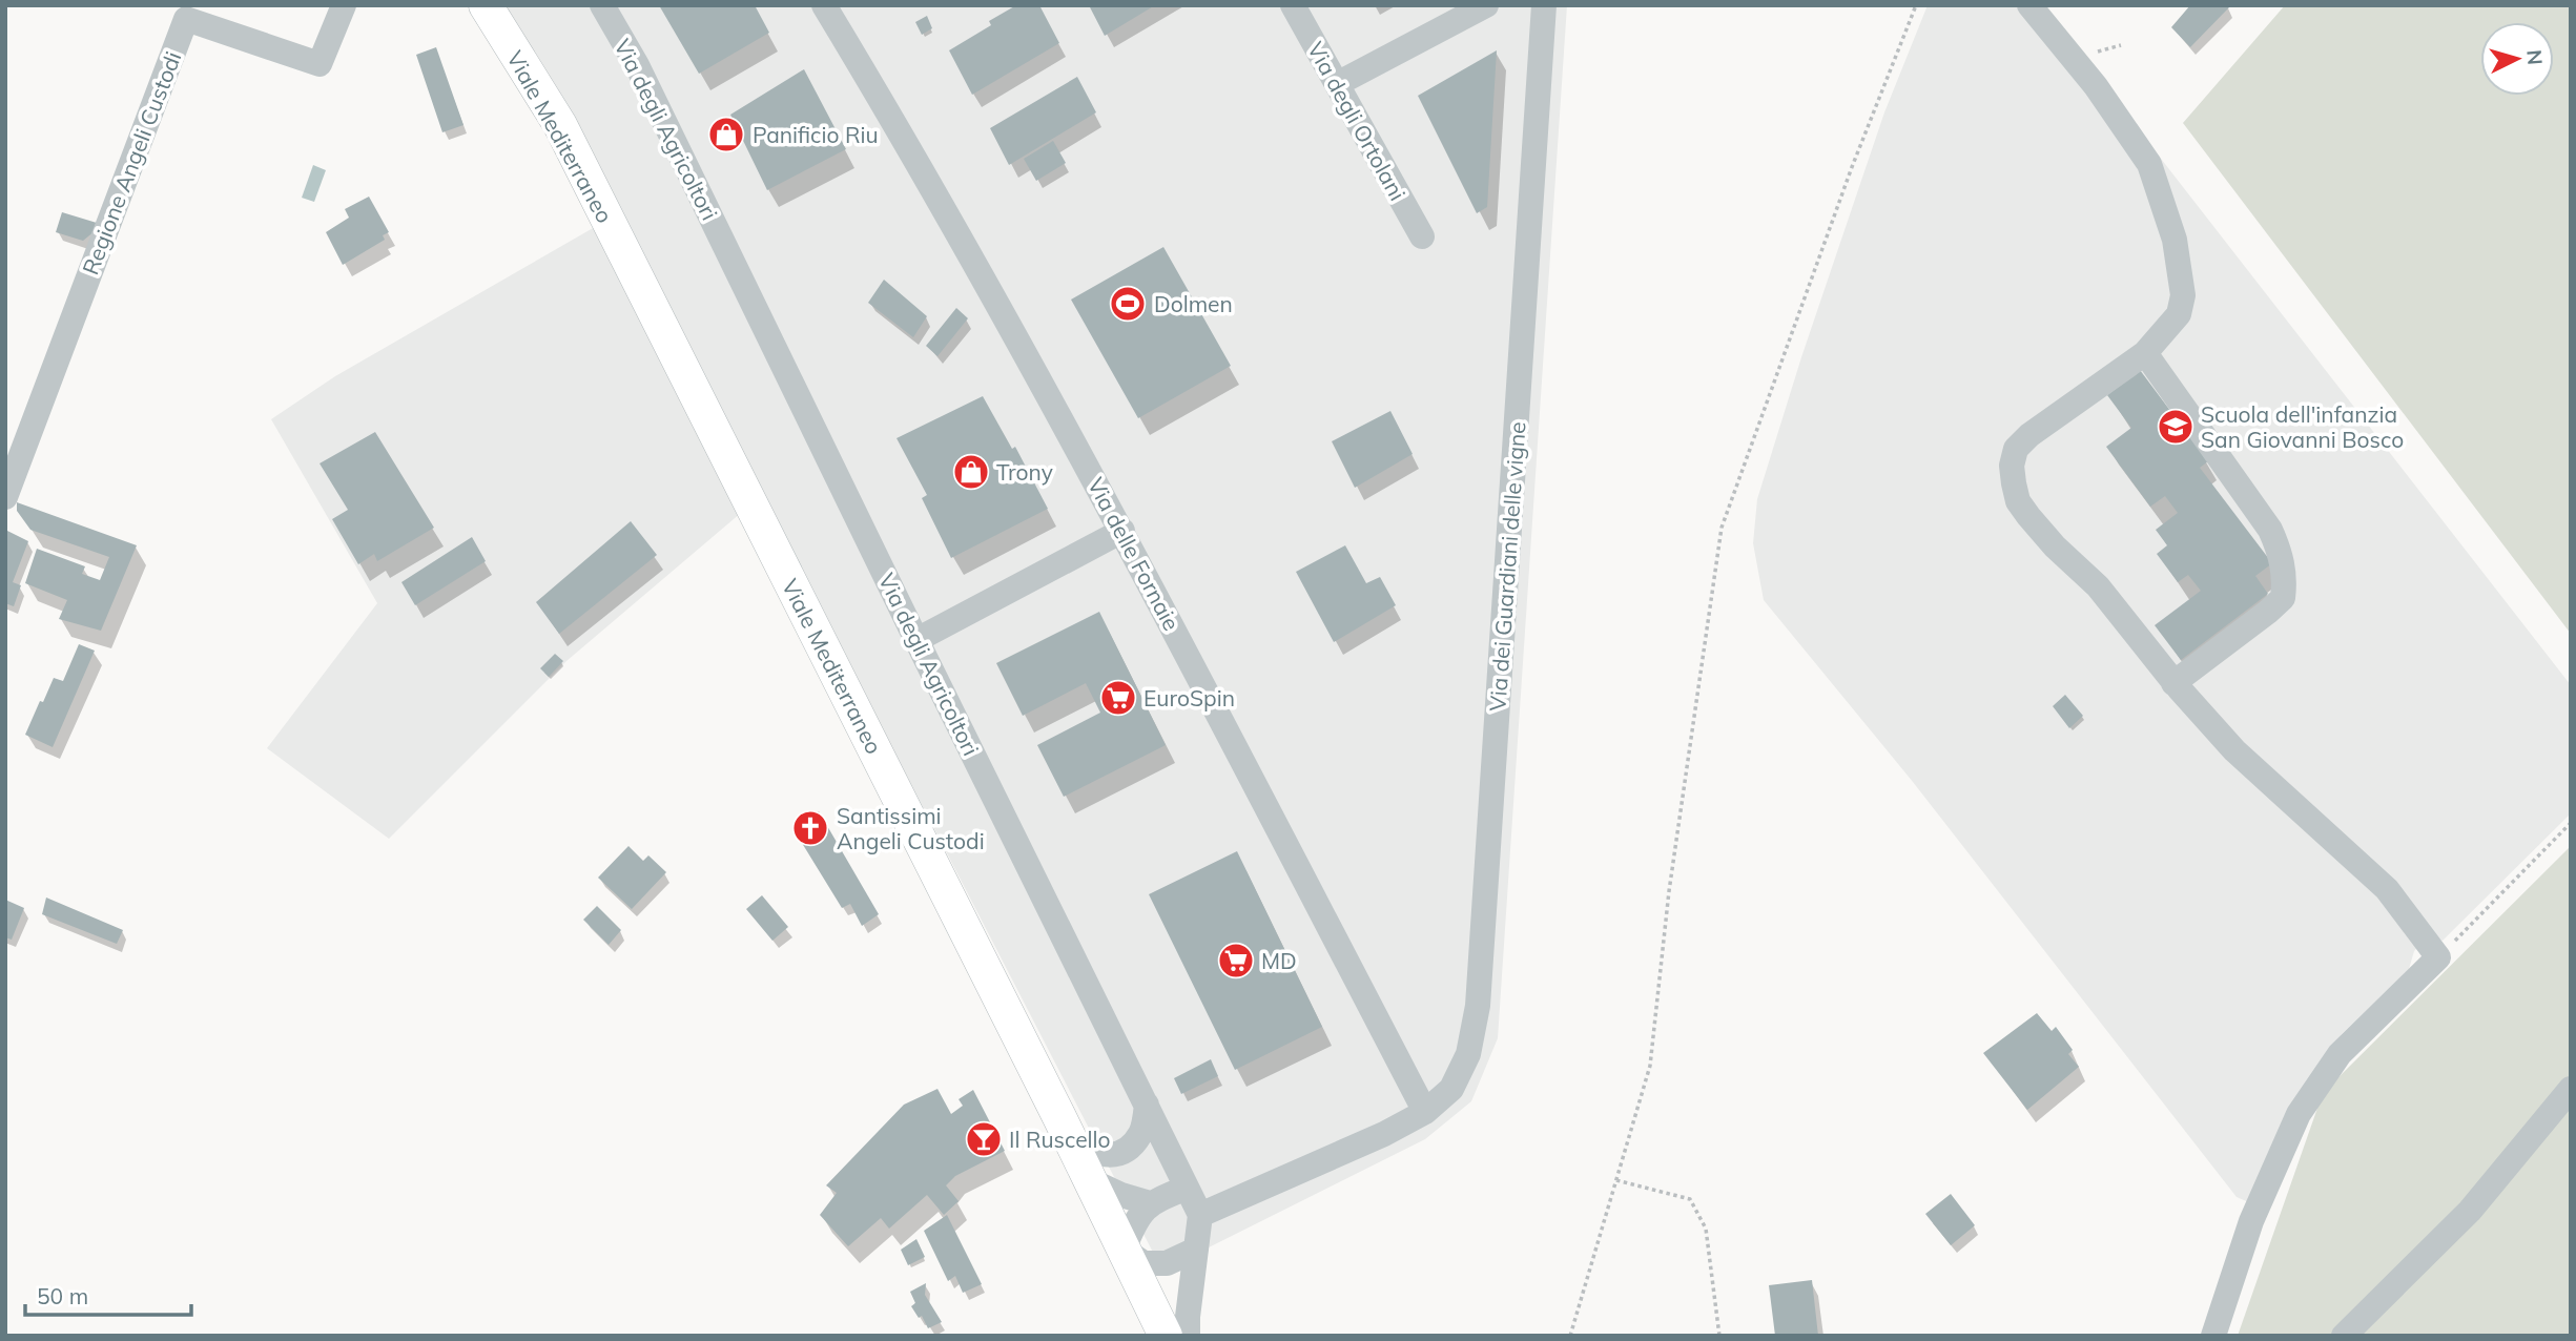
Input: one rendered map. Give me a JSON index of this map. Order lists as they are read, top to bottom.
{
  "streets": {
    "main road": ["Viale Mediterraneo"],
    "street": [
      "Via degli Ortolani",
      "Via degli Agricoltori",
      "Regione Angeli Custodi",
      "Via delle Fornaie",
      "Via dei Guardiani delle vigne"
    ]
  },
  "crossings": [
    ["Via degli Agricoltori", "Viale Mediterraneo"],
    ["Via degli Agricoltori", "Via dei Guardiani delle vigne"],
    ["Viale Mediterraneo", "Via dei Guardiani delle vigne"],
    ["Via delle Fornaie", "Via dei Guardiani delle vigne"]
  ],
  "places": {
    "shop": ["Panificio Riu", "Trony"],
    "sports": ["Dolmen"],
    "school or university": ["Scuola dell'infanzia San Giovanni Bosco"],
    "supermarket": ["EuroSpin", "MD"],
    "church": ["Santissimi Angeli Custodi"],
    "bar": ["Il Ruscello"]
  },
  "scale_bar": "50 m",
  "north": "right"
}
